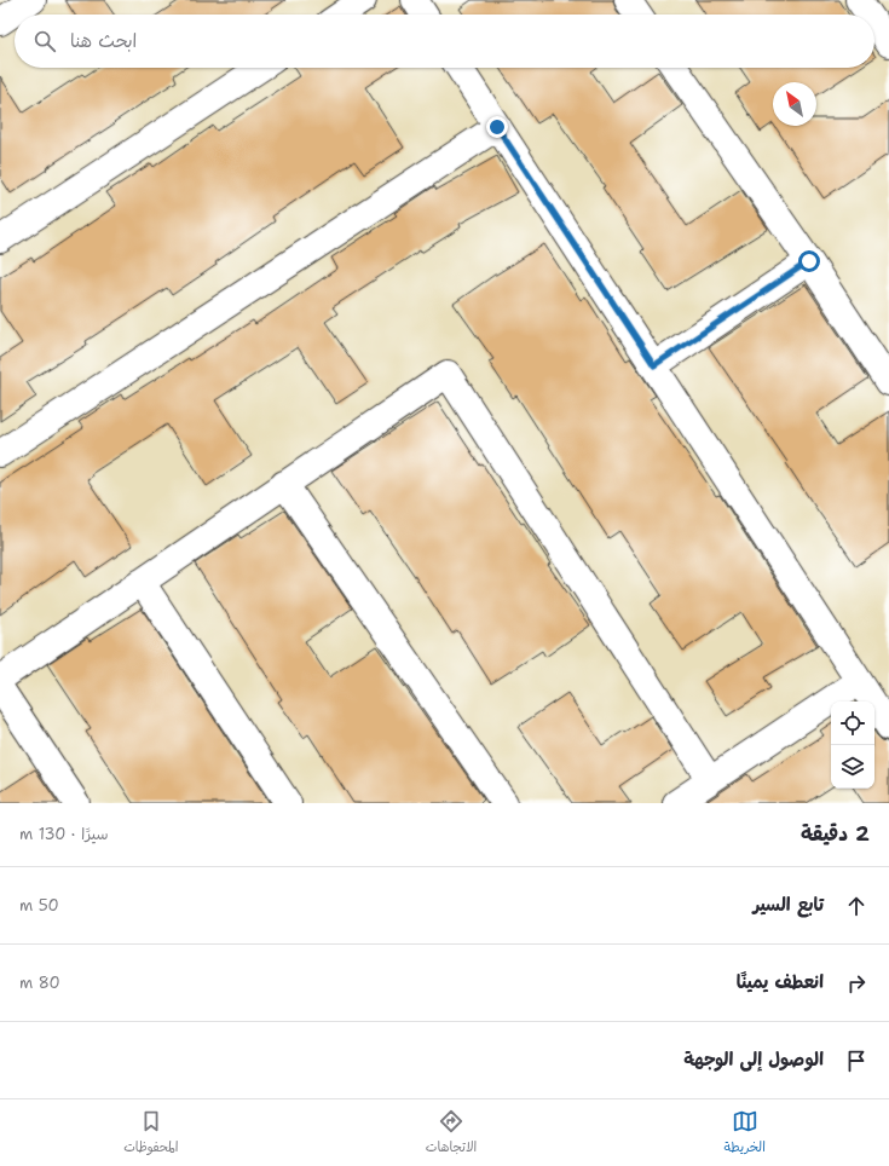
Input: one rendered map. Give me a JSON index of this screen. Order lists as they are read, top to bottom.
{
  "north": "top left",
  "page": {
    "search": "ابحث هنا",
    "heading": ["2 دقيقة", "سيرًا · 130 m"],
    "list": [
      ["تابع السير", "50 m"],
      ["انعطف يمينًا", "80 m"],
      "الوصول إلى الوجهة"
    ],
    "nav": ["الخريطة", "الاتجاهات", "المحفوظات"]
  }
}
